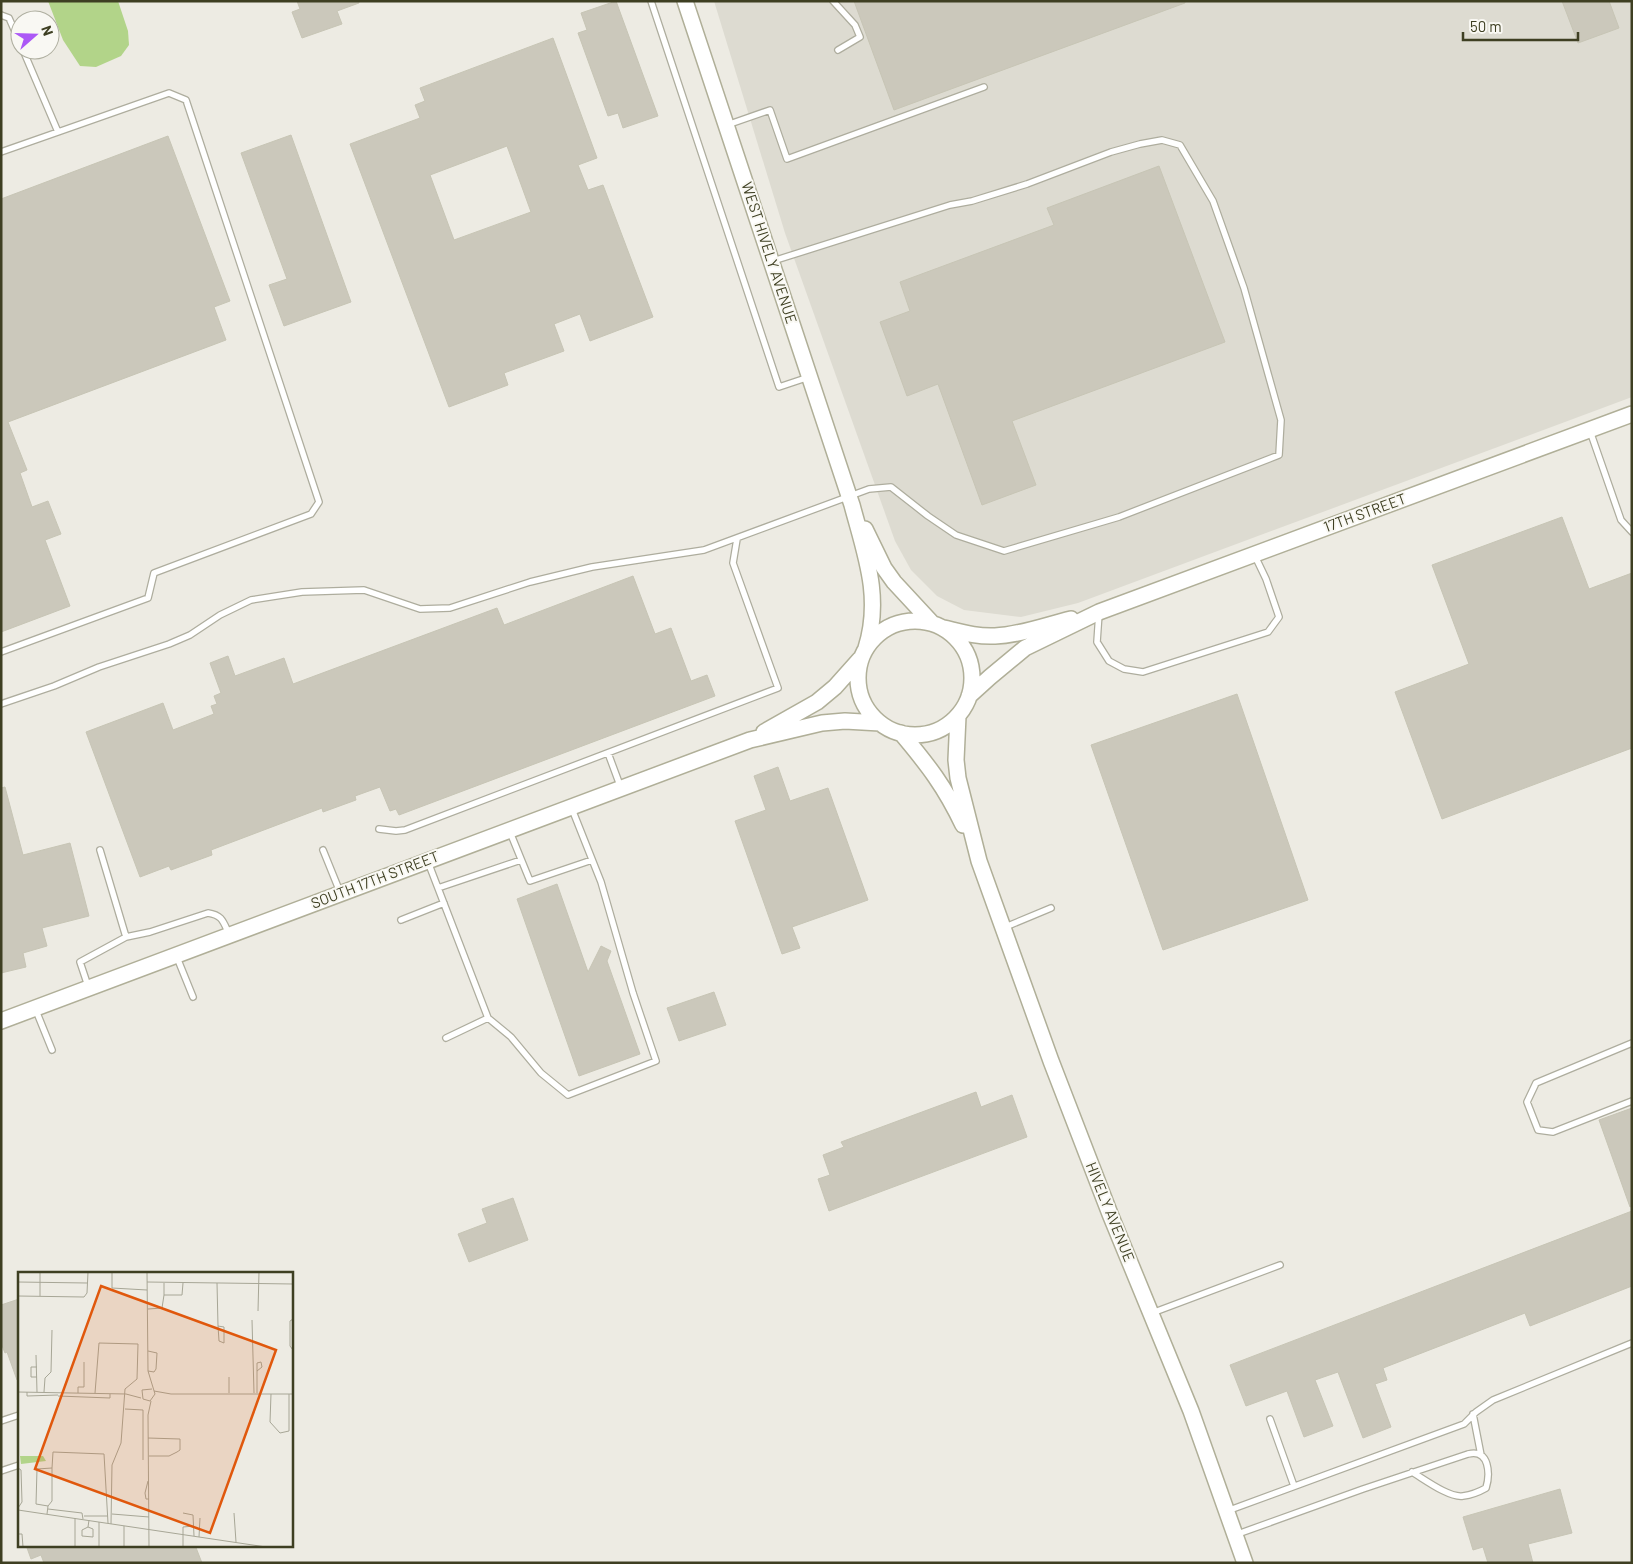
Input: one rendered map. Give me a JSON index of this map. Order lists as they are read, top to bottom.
{
  "streets": {
    "street": [
      "WEST HIVELY AVENUE",
      "17TH STREET",
      "SOUTH 17TH STREET",
      "HIVELY AVENUE"
    ]
  },
  "crossings": [
    ["17TH STREET", "HIVELY AVENUE"]
  ],
  "scale_bar": "50 m",
  "north": "right"
}
